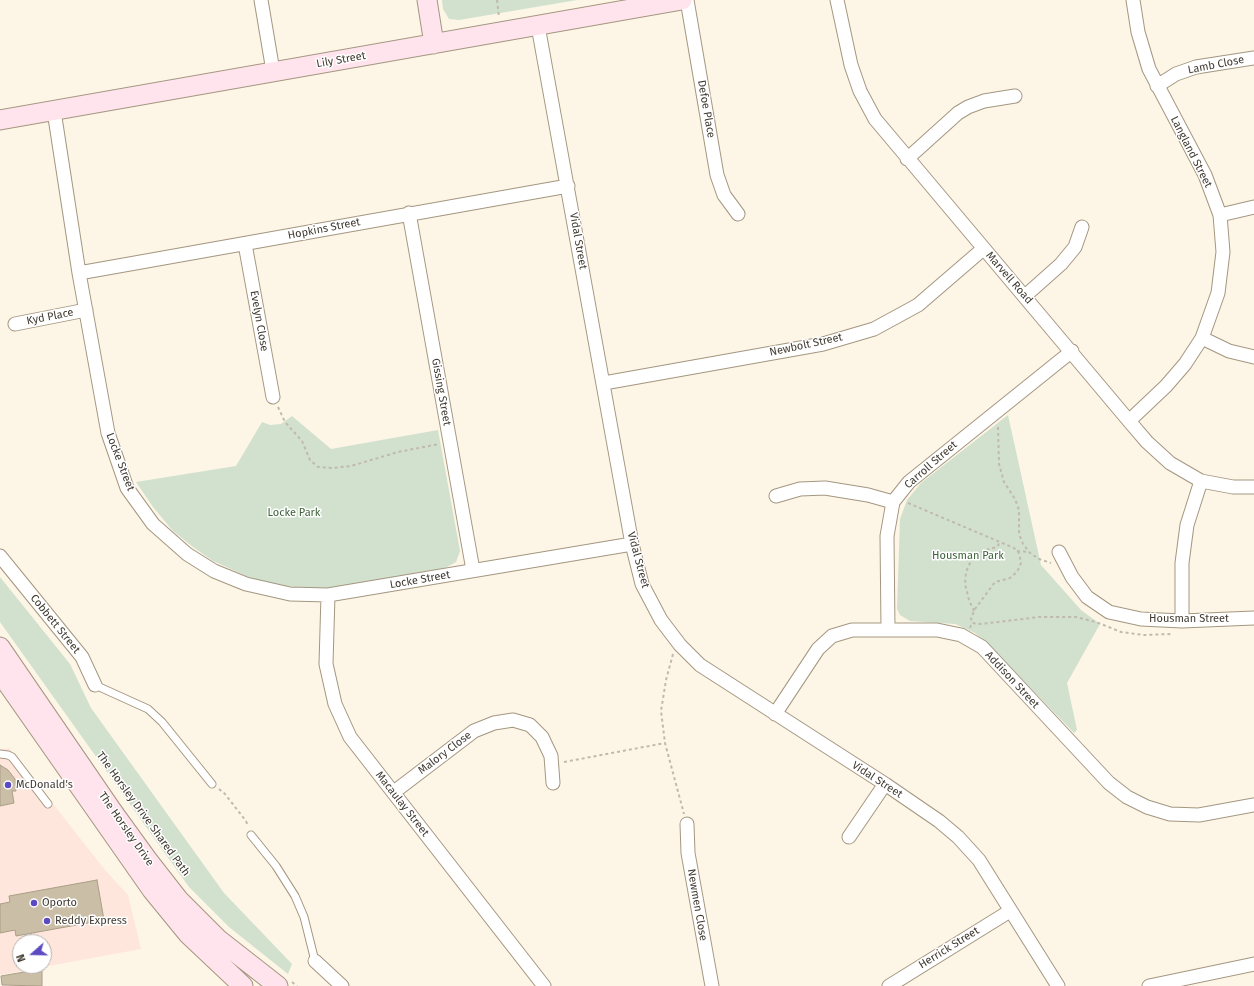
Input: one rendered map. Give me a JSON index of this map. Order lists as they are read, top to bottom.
{
  "streets": {
    "main road": ["Lily Street", "The Horsley Drive"],
    "street": [
      "Lamb Close",
      "Defoe Place",
      "Langland Street",
      "Hopkins Street",
      "Vidal Street",
      "Marvell Road",
      "Kyd Place",
      "Evelyn Close",
      "Newbolt Street",
      "Gissing Street",
      "Locke Street",
      "Carroll Street",
      "Housman Street",
      "Cobbett Street",
      "Addison Street",
      "Malory Close",
      "Macaulay Street",
      "Newmen Close",
      "Herrick Street"
    ]
  },
  "crossings": [
    ["Lily Street", "Vidal Street"],
    ["Lily Street", "Locke Street"],
    ["Lamb Close", "Langland Street"],
    ["Langland Street", "Marvell Road"],
    ["Hopkins Street", "Vidal Street"],
    ["Hopkins Street", "Evelyn Close"],
    ["Hopkins Street", "Gissing Street"],
    ["Hopkins Street", "Locke Street"],
    ["Vidal Street", "Newbolt Street"],
    ["Vidal Street", "Locke Street"],
    ["Vidal Street", "Addison Street"],
    ["Vidal Street", "Herrick Street"],
    ["Marvell Road", "Newbolt Street"],
    ["Marvell Road", "Carroll Street"],
    ["Kyd Place", "Locke Street"],
    ["Gissing Street", "Locke Street"],
    ["Locke Street", "Macaulay Street"],
    ["Carroll Street", "Addison Street"],
    ["Malory Close", "Macaulay Street"]
  ],
  "parks": ["Locke Park", "Housman Park"],
  "places": ["McDonald's", "Oporto", "Reddy Express"],
  "north": "left"
}
